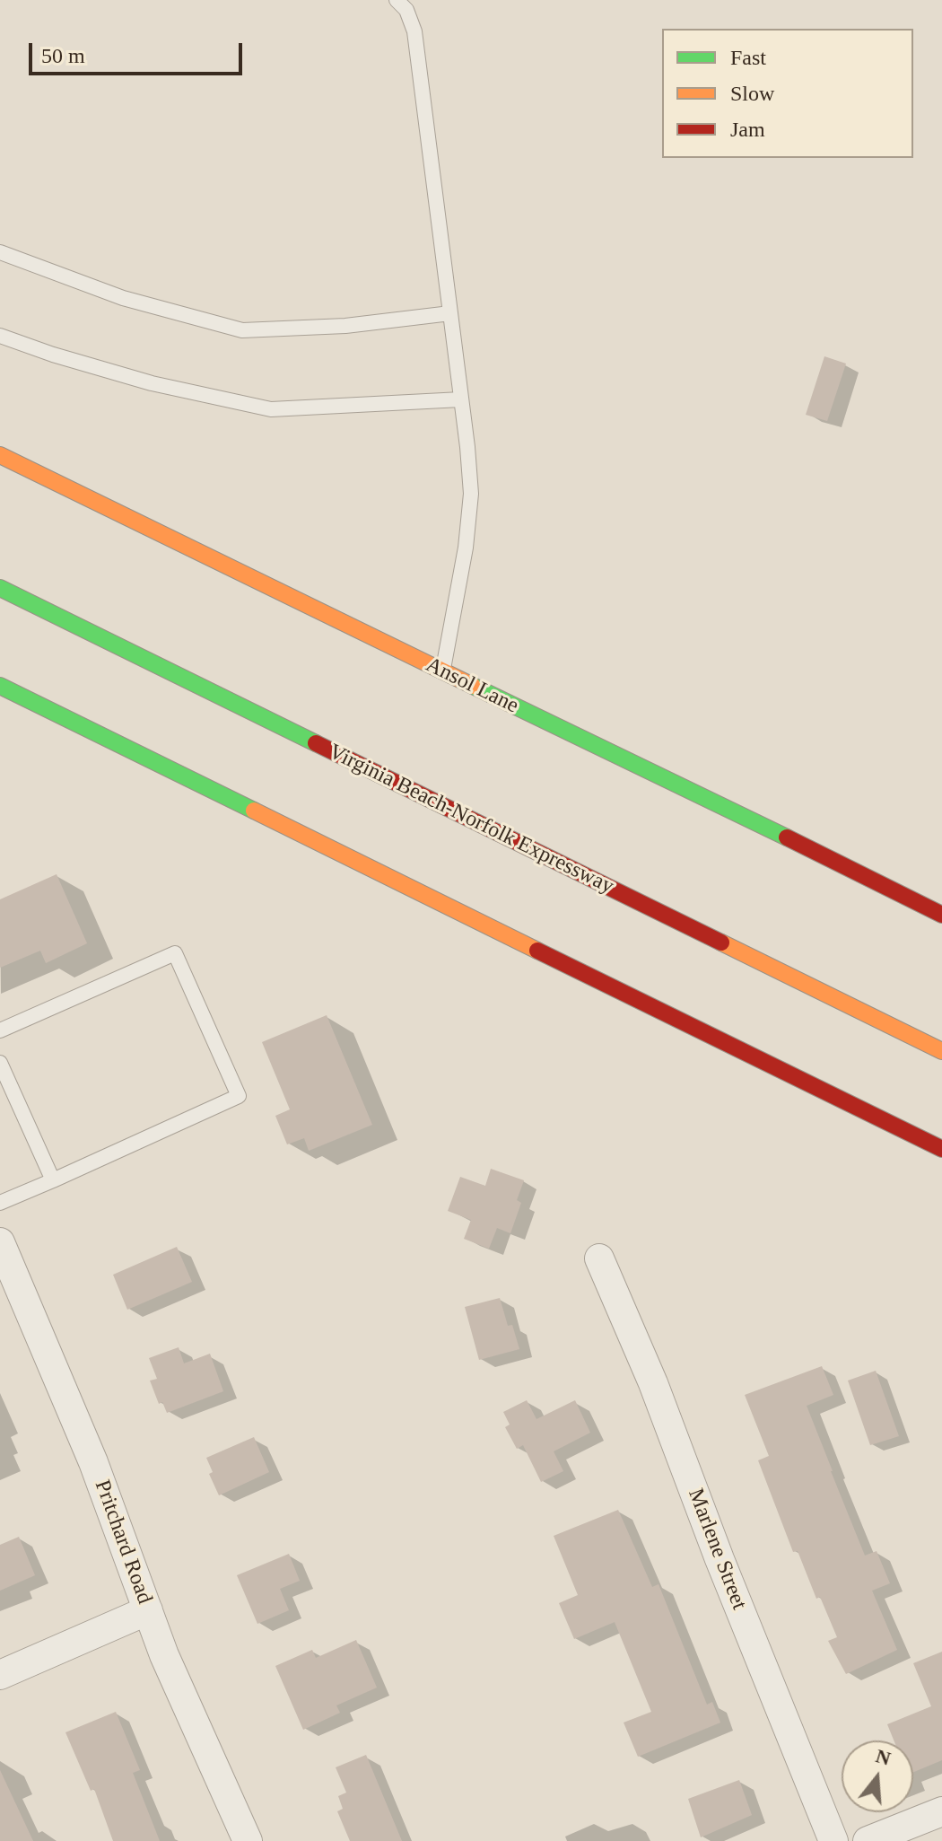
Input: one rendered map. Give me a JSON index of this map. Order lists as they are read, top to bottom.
{
  "streets": {
    "main road": ["Ansol Lane", "Virginia Beach-Norfolk Expressway"],
    "street": ["Pritchard Road", "Marlene Street"]
  },
  "legend": ["Fast", "Slow", "Jam"],
  "scale_bar": "50 m",
  "north": "top"
}
